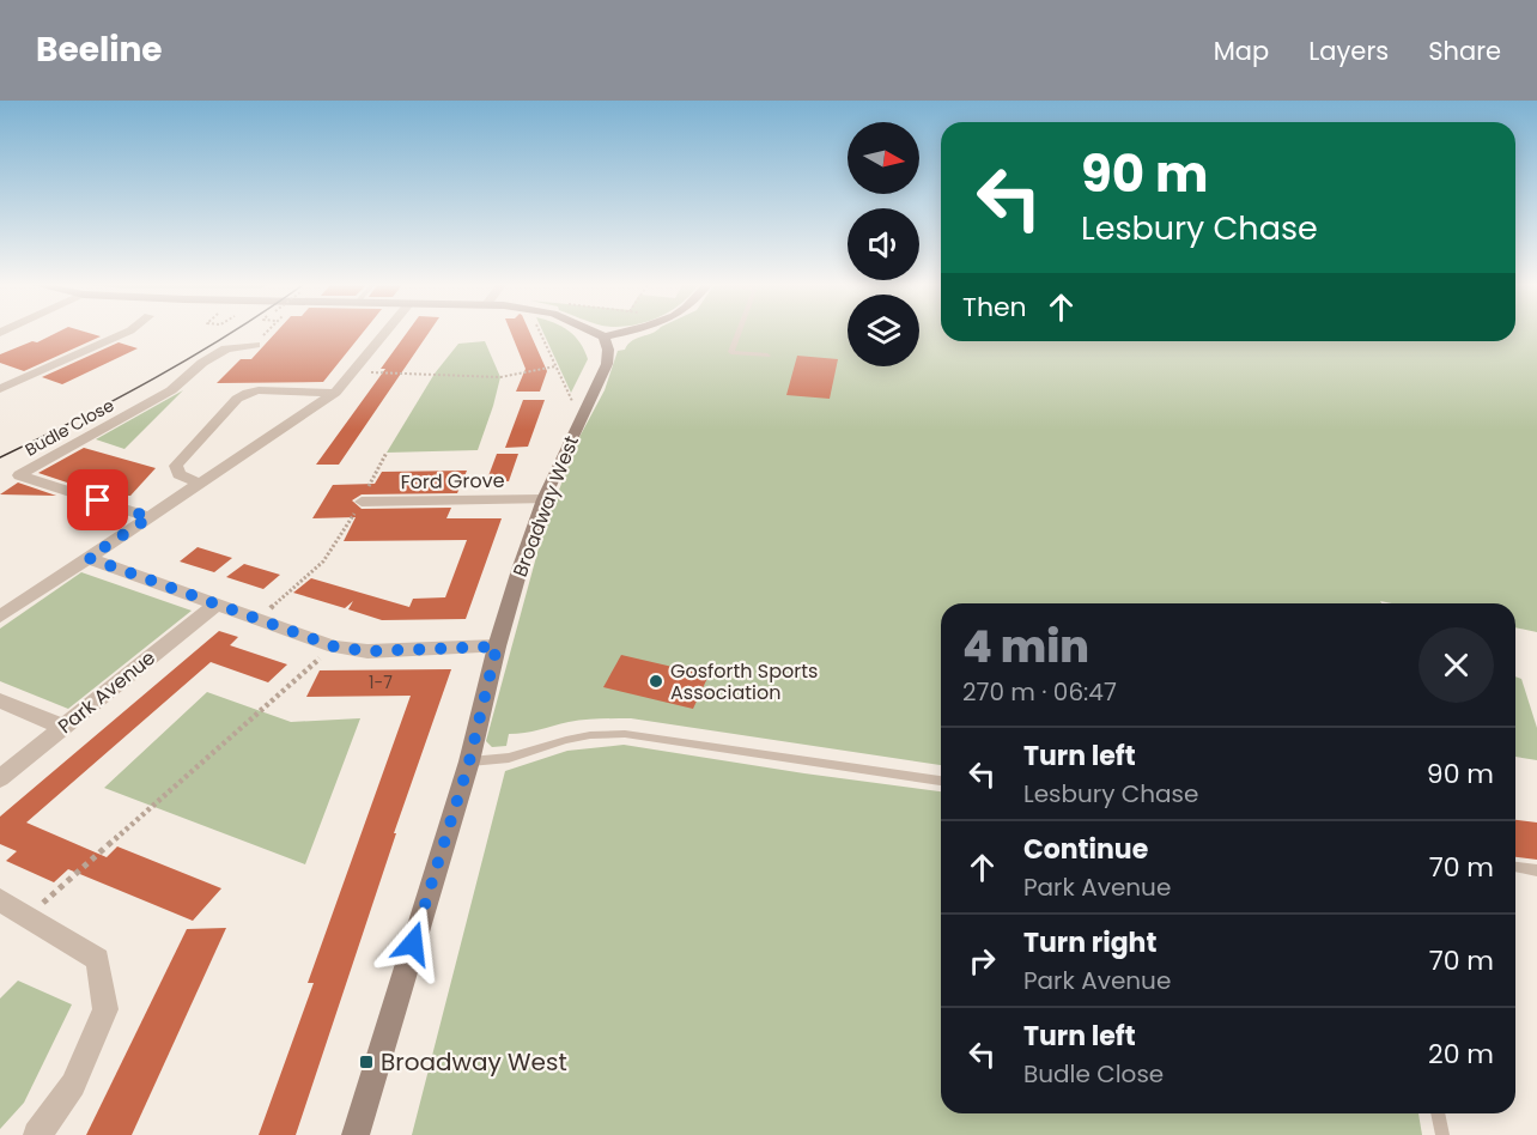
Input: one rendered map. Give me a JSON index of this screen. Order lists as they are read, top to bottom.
{
  "streets": {
    "street": [
      "Budle Close",
      "Ford Grove",
      "Broadway West",
      "Park Avenue"
    ]
  },
  "crossings": [
    ["Ford Grove", "Broadway West"]
  ],
  "places": {
    "other": ["Gosforth Sports Association"],
    "transit": ["Broadway West"]
  },
  "house_numbers": ["1-7"],
  "north": "right",
  "page": {
    "header": "Beeline",
    "nav": ["Map", "Layers", "Share"],
    "turn": ["90 m", "Lesbury Chase"],
    "then": "Then",
    "heading": ["4 min", "270 m · 06:47"],
    "list": [
      {
        "name": "Turn left",
        "note": "Lesbury Chase",
        "value": "90 m"
      },
      {
        "name": "Continue",
        "note": "Park Avenue",
        "value": "70 m"
      },
      {
        "name": "Turn right",
        "note": "Park Avenue",
        "value": "70 m"
      },
      {
        "name": "Turn left",
        "note": "Budle Close",
        "value": "20 m"
      }
    ]
  }
}
